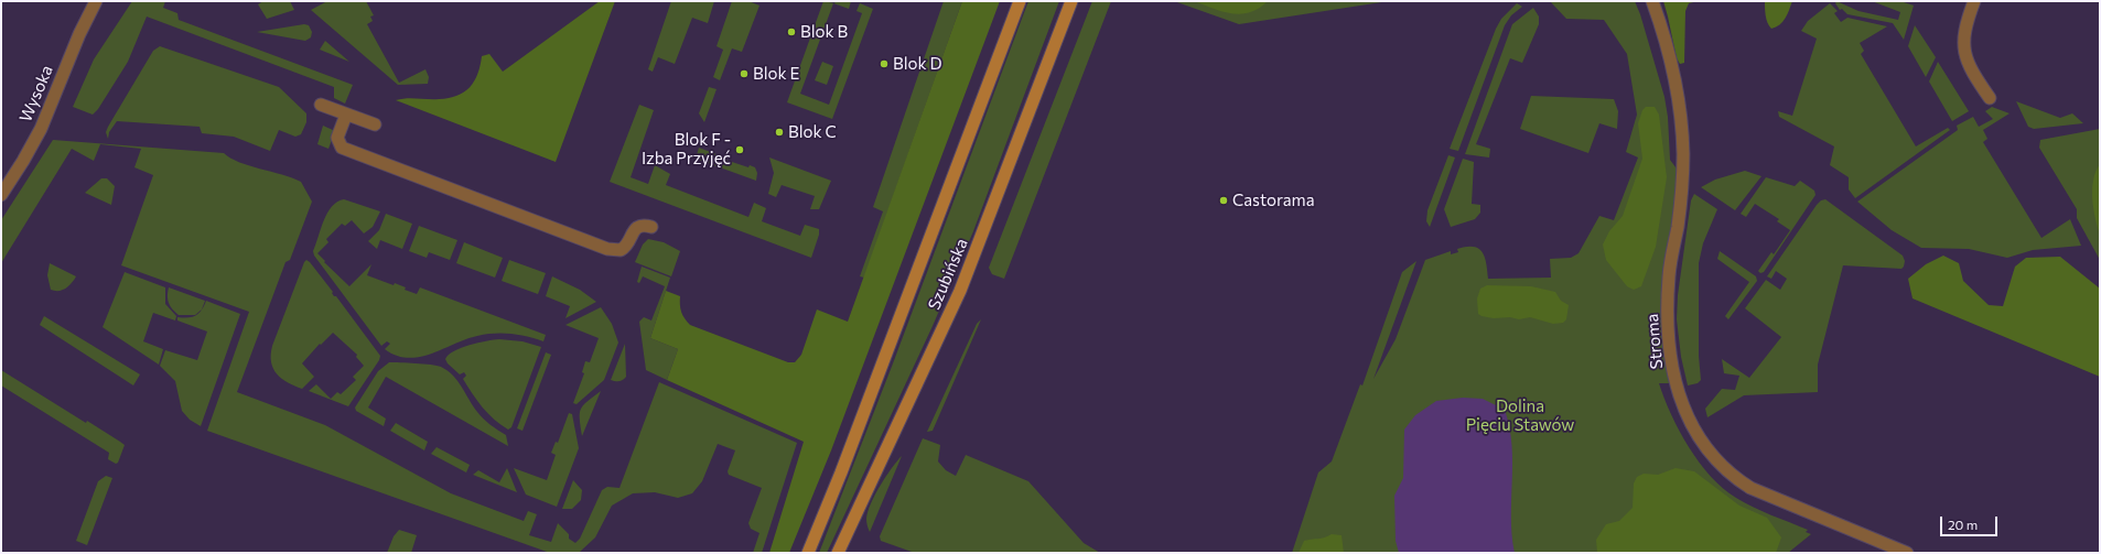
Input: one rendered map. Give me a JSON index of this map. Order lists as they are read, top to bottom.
{
  "streets": {
    "main road": ["Szubińska"],
    "street": ["Wysoka", "Stroma"]
  },
  "parks": ["Dolina Pięciu Stawów"],
  "places": [
    "Blok B",
    "Blok D",
    "Blok E",
    "Blok C",
    "Blok F - Izba Przyjęć",
    "Castorama"
  ],
  "scale_bar": "20 m"
}
